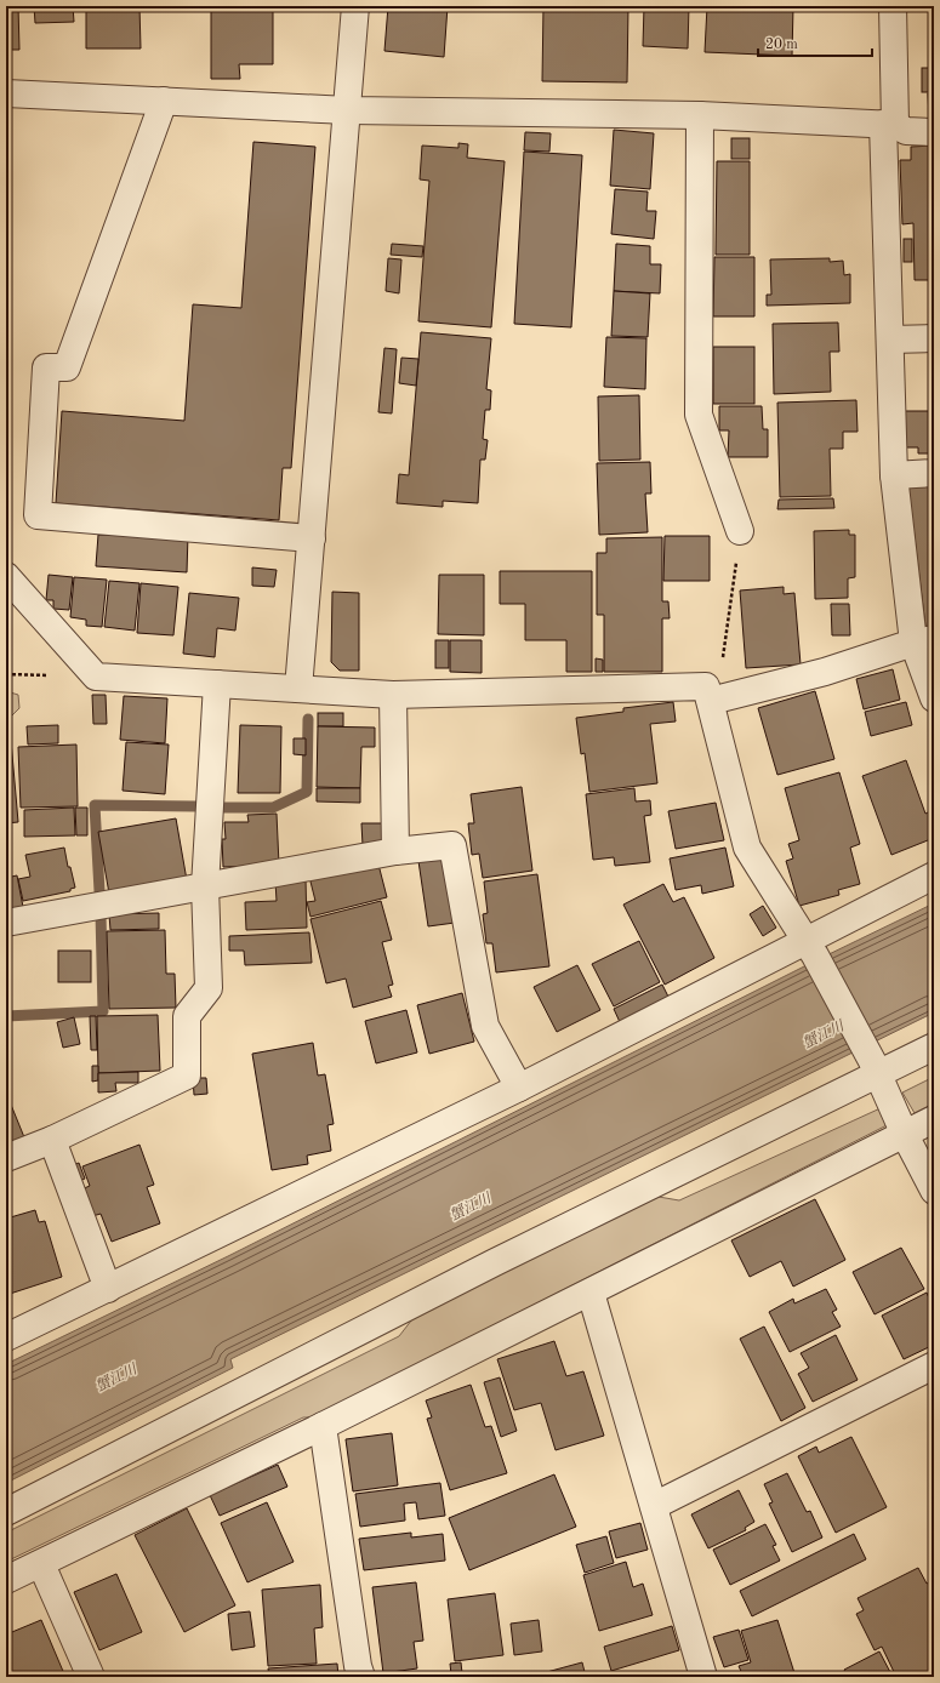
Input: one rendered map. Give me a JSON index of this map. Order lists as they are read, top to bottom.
{
  "water": ["蟹江川"],
  "scale_bar": "20 m"
}
